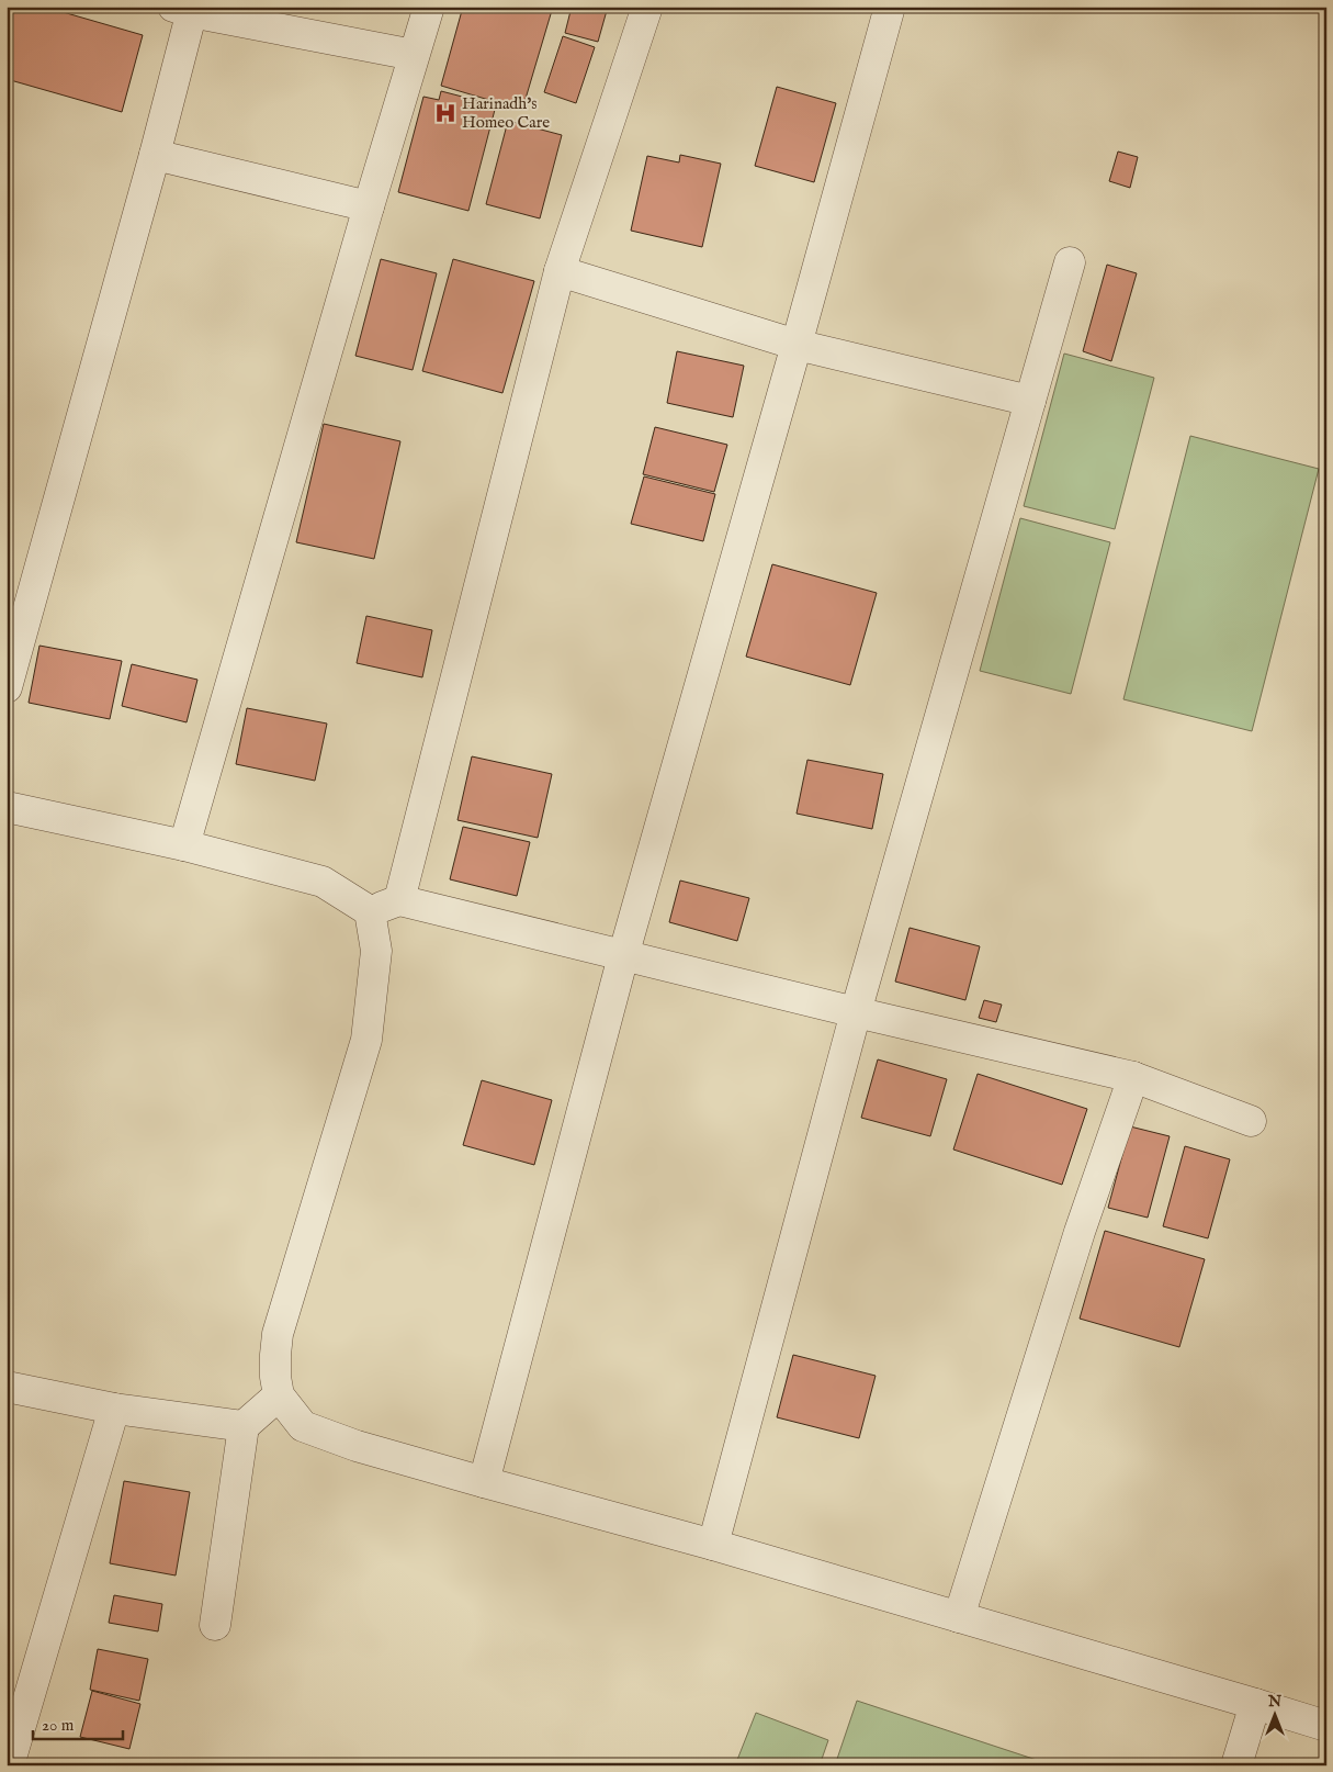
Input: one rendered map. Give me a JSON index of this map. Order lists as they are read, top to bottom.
{
  "places": {
    "hospital": ["Harinadh's Homeo Care"]
  },
  "scale_bar": "20 m",
  "north": "top"
}
